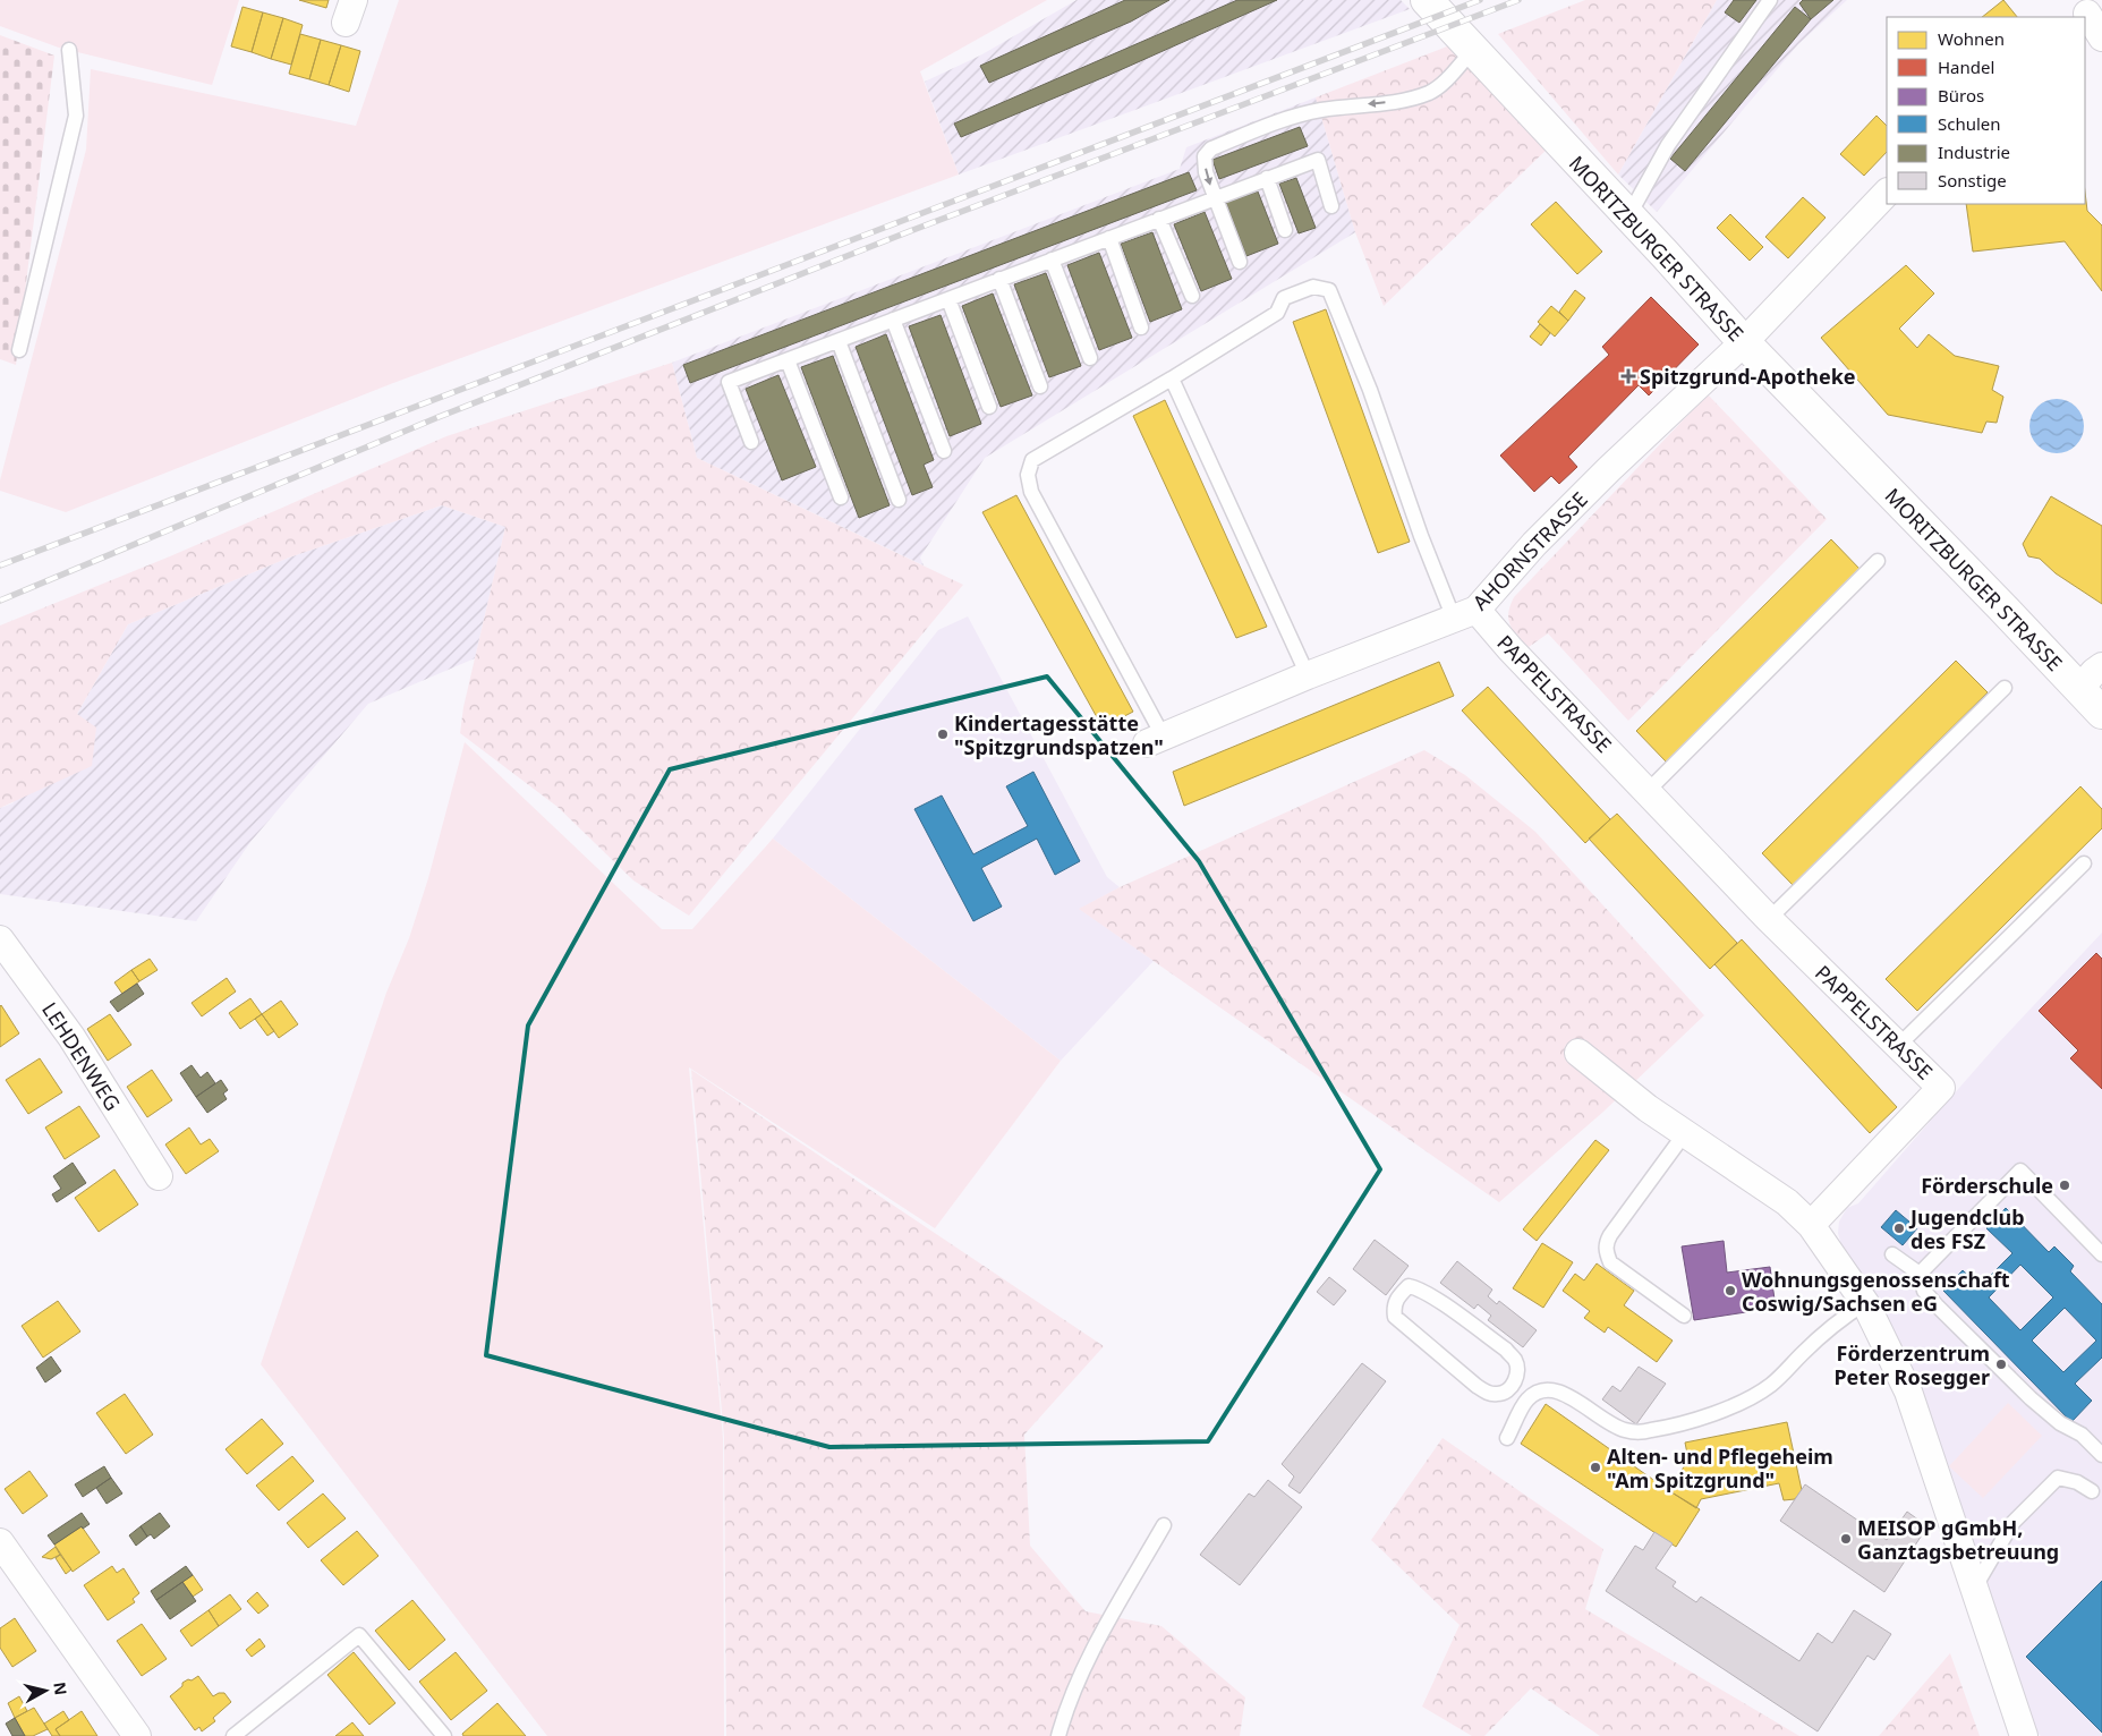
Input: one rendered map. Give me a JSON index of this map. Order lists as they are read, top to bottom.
{
  "streets": {
    "street": [
      "MORITZBURGER STRASSE",
      "AHORNSTRASSE",
      "PAPPELSTRASSE",
      "LEHDENWEG"
    ]
  },
  "crossings": [
    ["MORITZBURGER STRASSE", "AHORNSTRASSE"],
    ["AHORNSTRASSE", "PAPPELSTRASSE"]
  ],
  "places": {
    "health": ["Spitzgrund-Apotheke"],
    "other": [
      "Kindertagesstätte \"Spitzgrundspatzen\"",
      "Förderschule",
      "Jugendclub des FSZ",
      "Wohnungsgenossenschaft Coswig/Sachsen eG",
      "Förderzentrum Peter Rosegger",
      "Alten- und Pflegeheim \"Am Spitzgrund\"",
      "MEISOP gGmbH, Ganztagsbetreuung"
    ]
  },
  "legend": [
    "Wohnen",
    "Handel",
    "Büros",
    "Schulen",
    "Industrie",
    "Sonstige"
  ],
  "north": "right"
}
